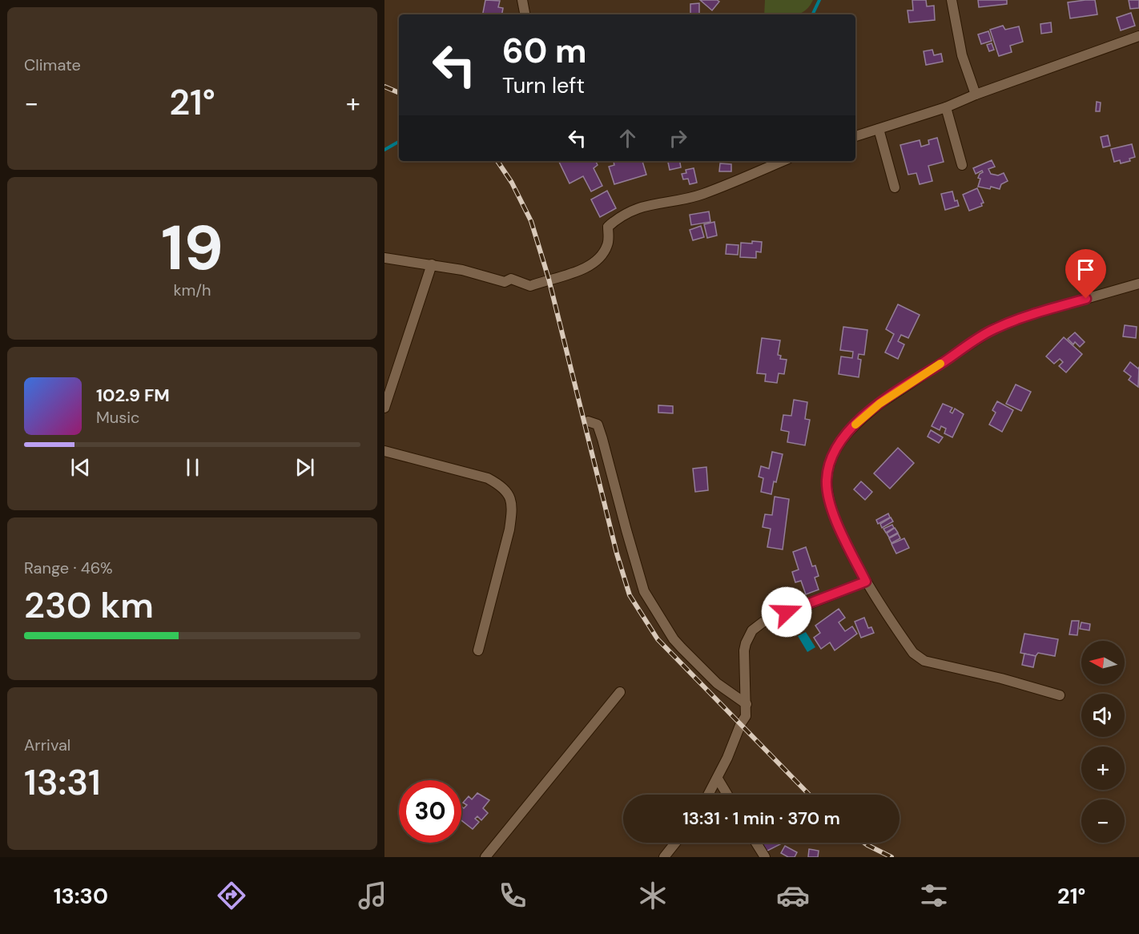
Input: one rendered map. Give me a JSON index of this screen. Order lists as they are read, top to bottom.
{
  "north": "left",
  "page": {
    "tile": [
      "Climate",
      ["19", "km/h"],
      ["Range · 46%", "230 km"],
      ["Arrival", "13:31"]
    ],
    "turn": ["60 m", "Turn left"],
    "heat": ["−", "21°", "+"],
    "song": ["102.9 FM", "Music"],
    "map_buttons": ["+", "−"],
    "limit": "30",
    "trip": "13:31 · 1 min · 370 m",
    "tabs": ["13:30", "21°"]
  }
}
